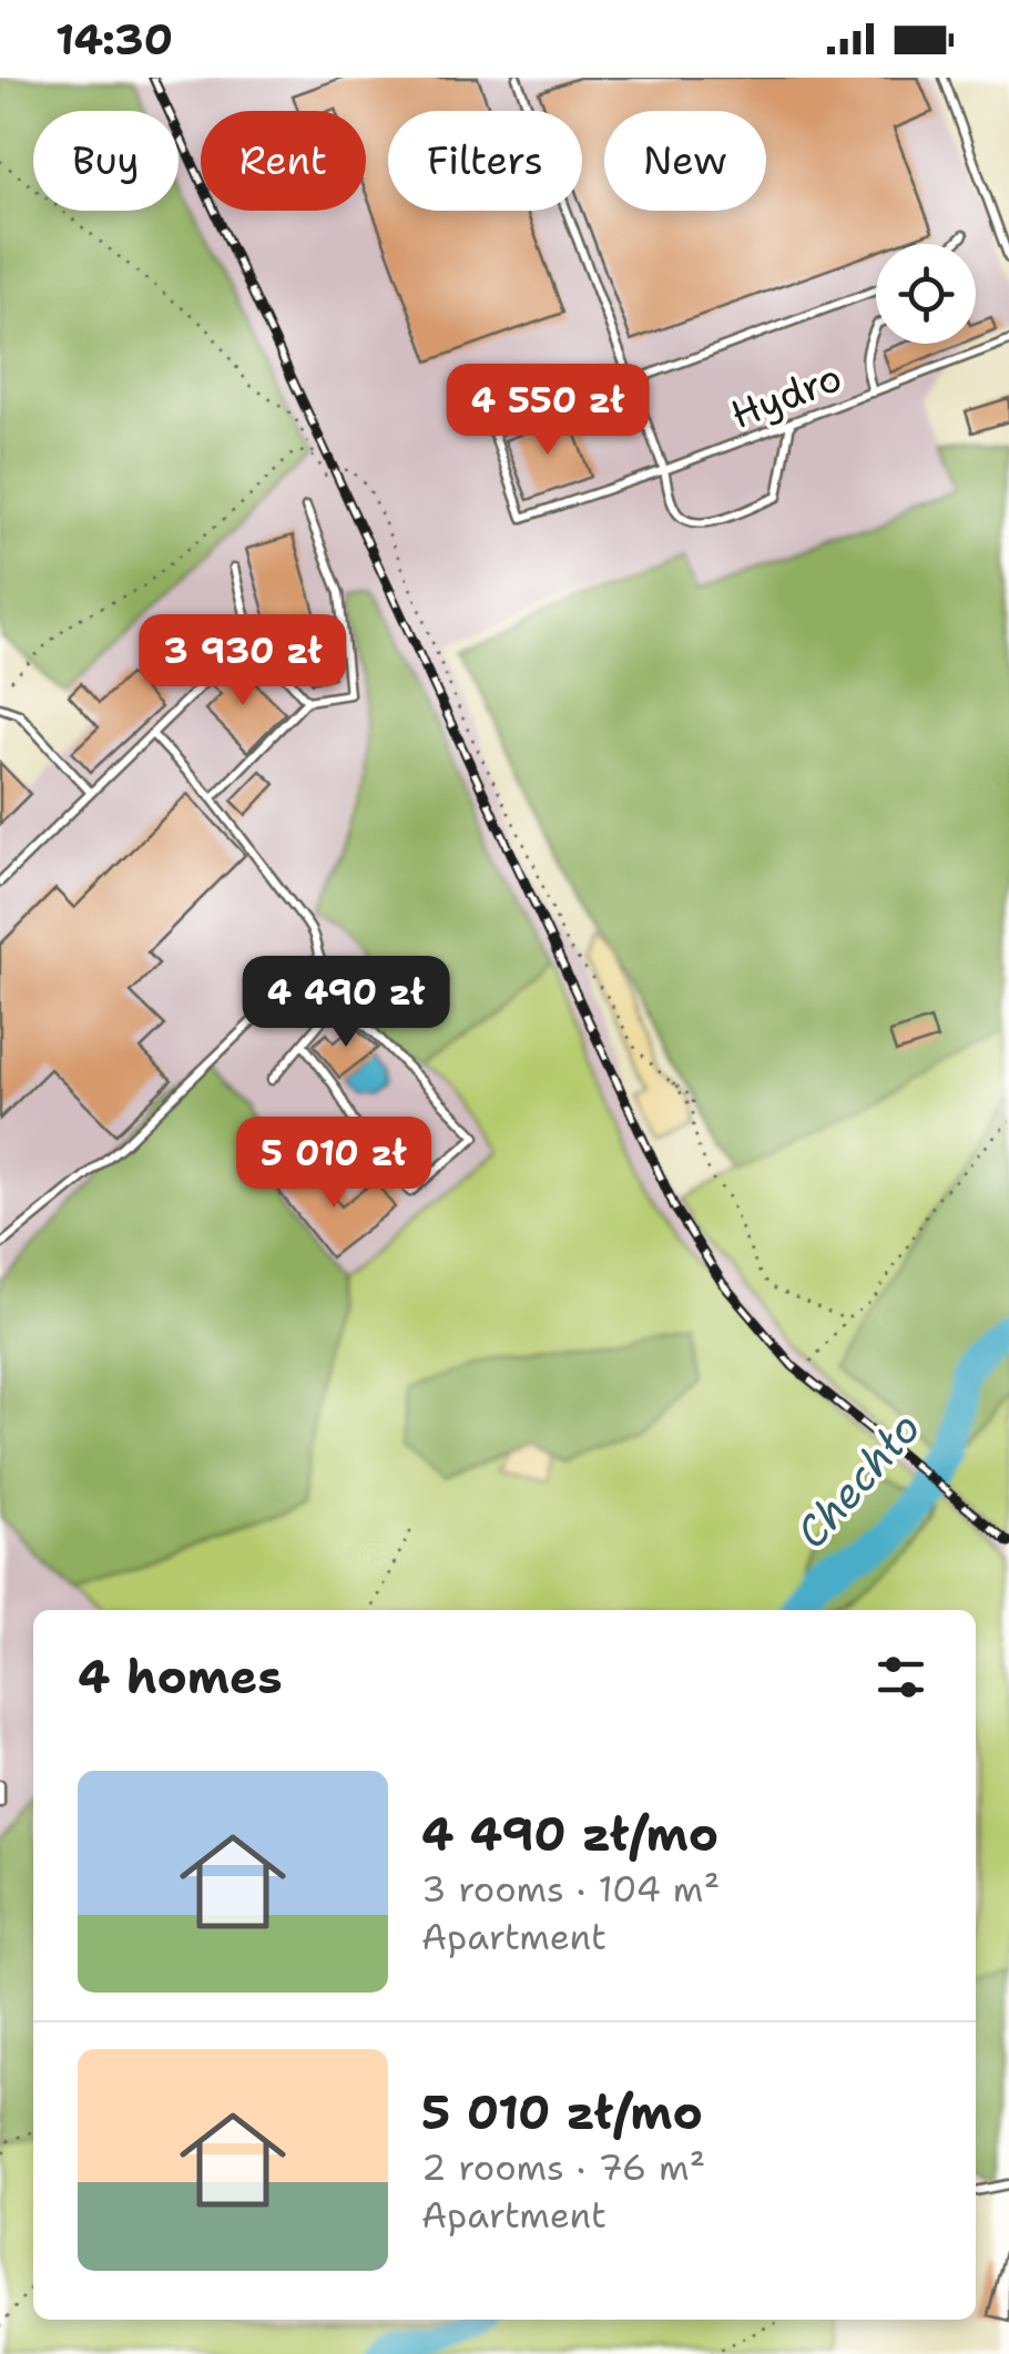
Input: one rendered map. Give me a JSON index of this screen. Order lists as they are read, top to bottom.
{
  "streets": {
    "lane": ["Hydro"]
  },
  "water": ["Chechło"],
  "page": {
    "status": "14:30",
    "chip": [
      "Buy",
      "Rent",
      "Filters",
      "New"
    ],
    "price": [
      "4 550 zł",
      "3 930 zł",
      "4 490 zł",
      "5 010 zł"
    ],
    "heading": "4 homes",
    "list": [
      {
        "name": "4 490 zł/mo",
        "note": "3 rooms · 104 m² · Apartment"
      },
      {
        "name": "5 010 zł/mo",
        "note": "2 rooms · 76 m² · Apartment"
      }
    ]
  }
}
